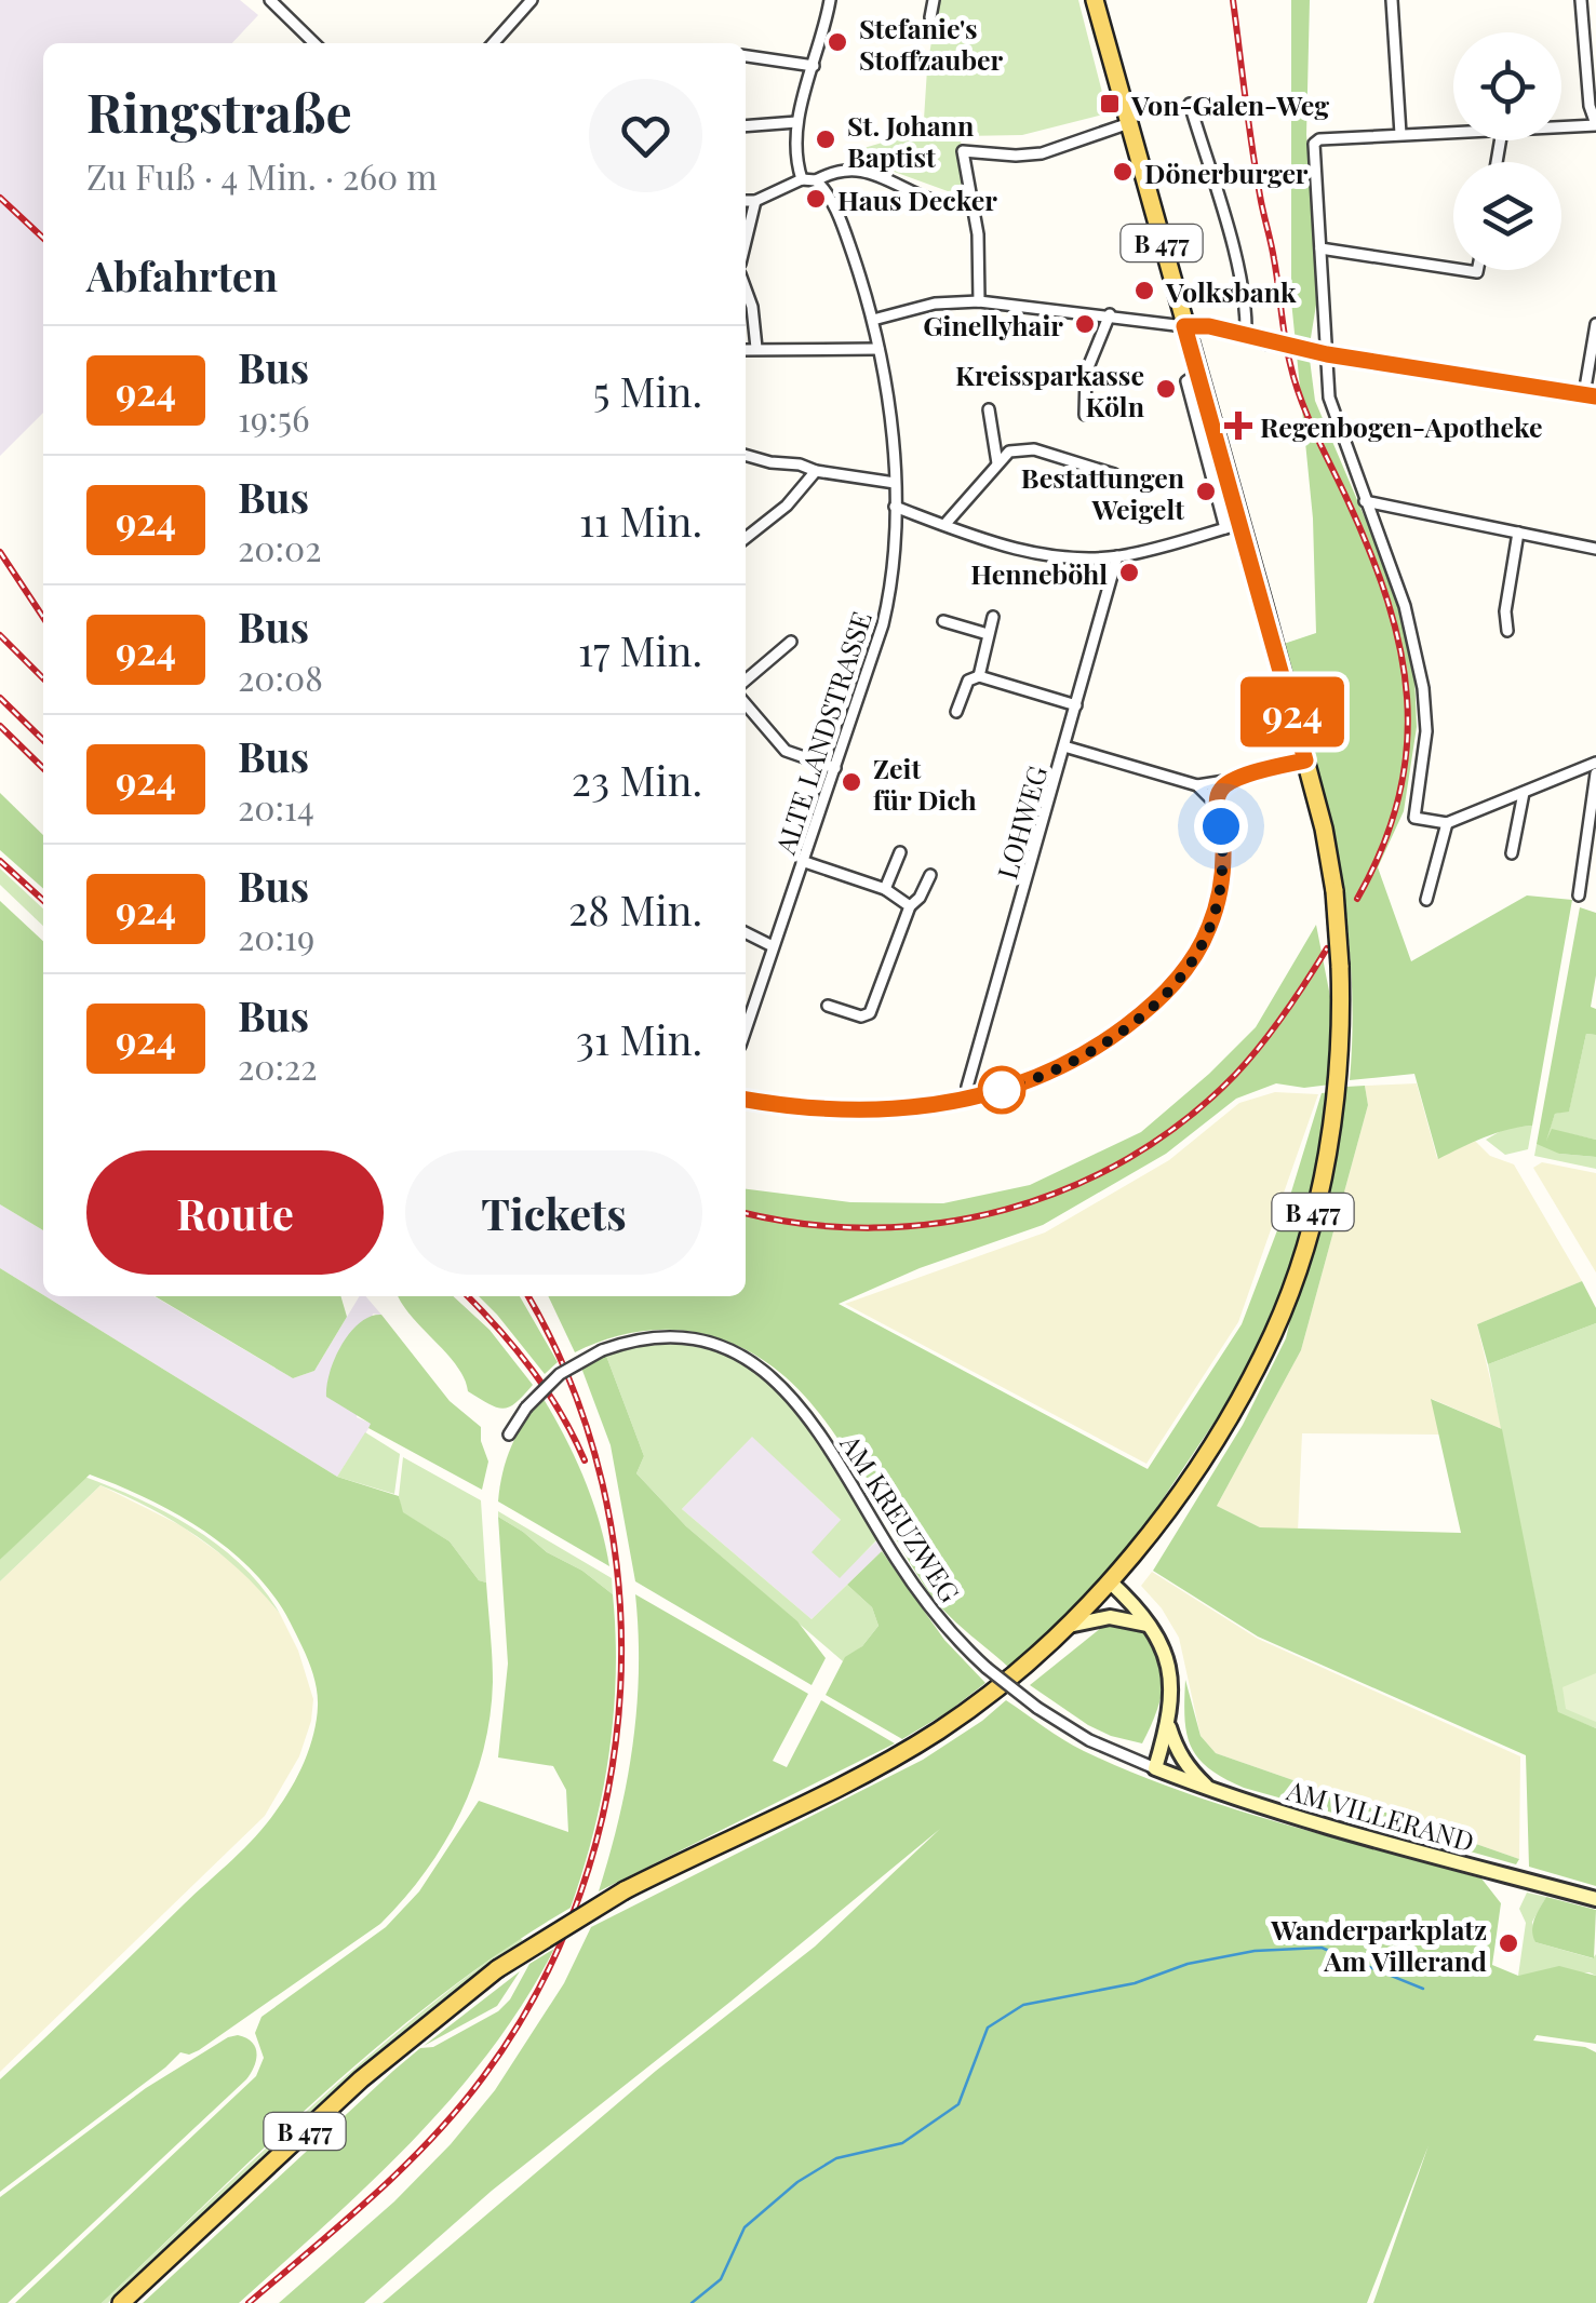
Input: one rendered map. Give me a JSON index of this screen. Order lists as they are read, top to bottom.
{
  "streets": {
    "main road": ["B 477", "AM VILLERAND"],
    "street": ["ALTE LANDSTRASSE", "LOHWEG", "AM KREUZWEG"]
  },
  "crossings": [
    ["AM KREUZWEG", "AM VILLERAND"]
  ],
  "places": {
    "other": [
      "Stefanie's Stoffzauber",
      "St. Johann Baptist",
      "Dönerburger",
      "Haus Decker",
      "Volksbank",
      "Ginellyhair",
      "Kreissparkasse Köln",
      "Bestattungen Weigelt",
      "Henneböhl",
      "Zeit für Dich",
      "Wanderparkplatz Am Villerand"
    ],
    "transit": ["Von-Galen-Weg"],
    "health": ["Regenbogen-Apotheke"]
  },
  "lines": ["bus line 924"],
  "page": {
    "on_map": "924",
    "heading": [
      ["Ringstraße", "Zu Fuß · 4 Min. · 260 m"],
      "Abfahrten"
    ],
    "list": [
      {
        "mark": "924",
        "name": "Bus",
        "note": "19:56",
        "value": "5 Min."
      },
      {
        "mark": "924",
        "name": "Bus",
        "note": "20:02",
        "value": "11 Min."
      },
      {
        "mark": "924",
        "name": "Bus",
        "note": "20:08",
        "value": "17 Min."
      },
      {
        "mark": "924",
        "name": "Bus",
        "note": "20:14",
        "value": "23 Min."
      },
      {
        "mark": "924",
        "name": "Bus",
        "note": "20:19",
        "value": "28 Min."
      },
      {
        "mark": "924",
        "name": "Bus",
        "note": "20:22",
        "value": "31 Min."
      }
    ],
    "buttons": ["Route", "Tickets"]
  }
}
